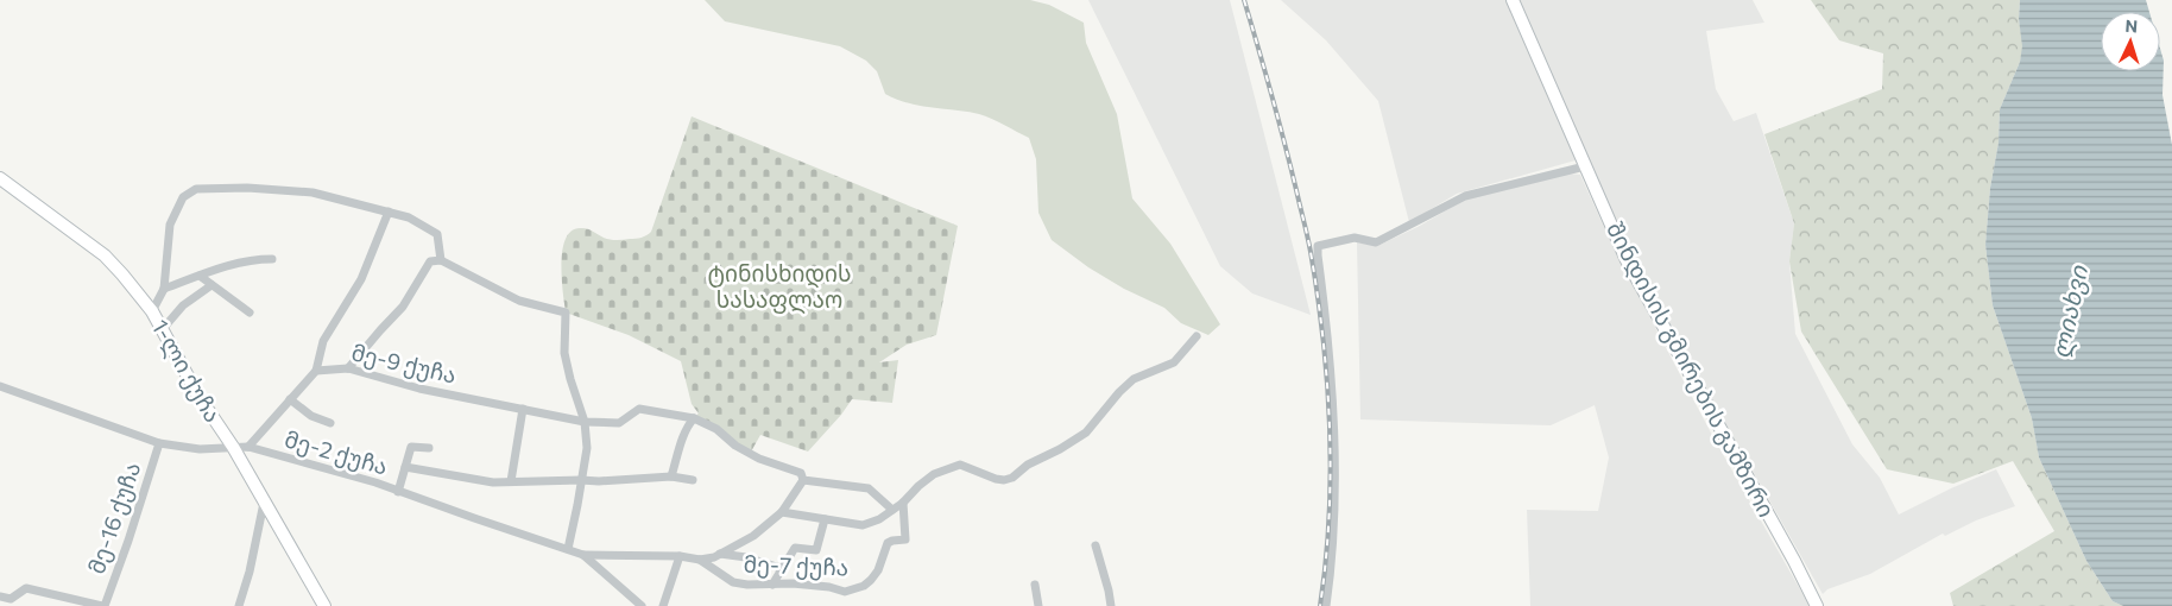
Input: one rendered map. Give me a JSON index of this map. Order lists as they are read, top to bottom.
{
  "streets": {
    "main road": ["შინდისის გმირების გამზირი", "1-ლი ქუჩა"],
    "street": [
      "მე-9 ქუჩა",
      "მე-2 ქუჩა",
      "მე-16 ქუჩა",
      "მე-7 ქუჩა"
    ]
  },
  "crossings": [
    ["1-ლი ქუჩა", "მე-2 ქუჩა"],
    ["მე-2 ქუჩა", "მე-16 ქუჩა"]
  ],
  "water": ["ლიახვი"],
  "parks": ["ტინისხიდის სასაფლაო"],
  "north": "top"
}
